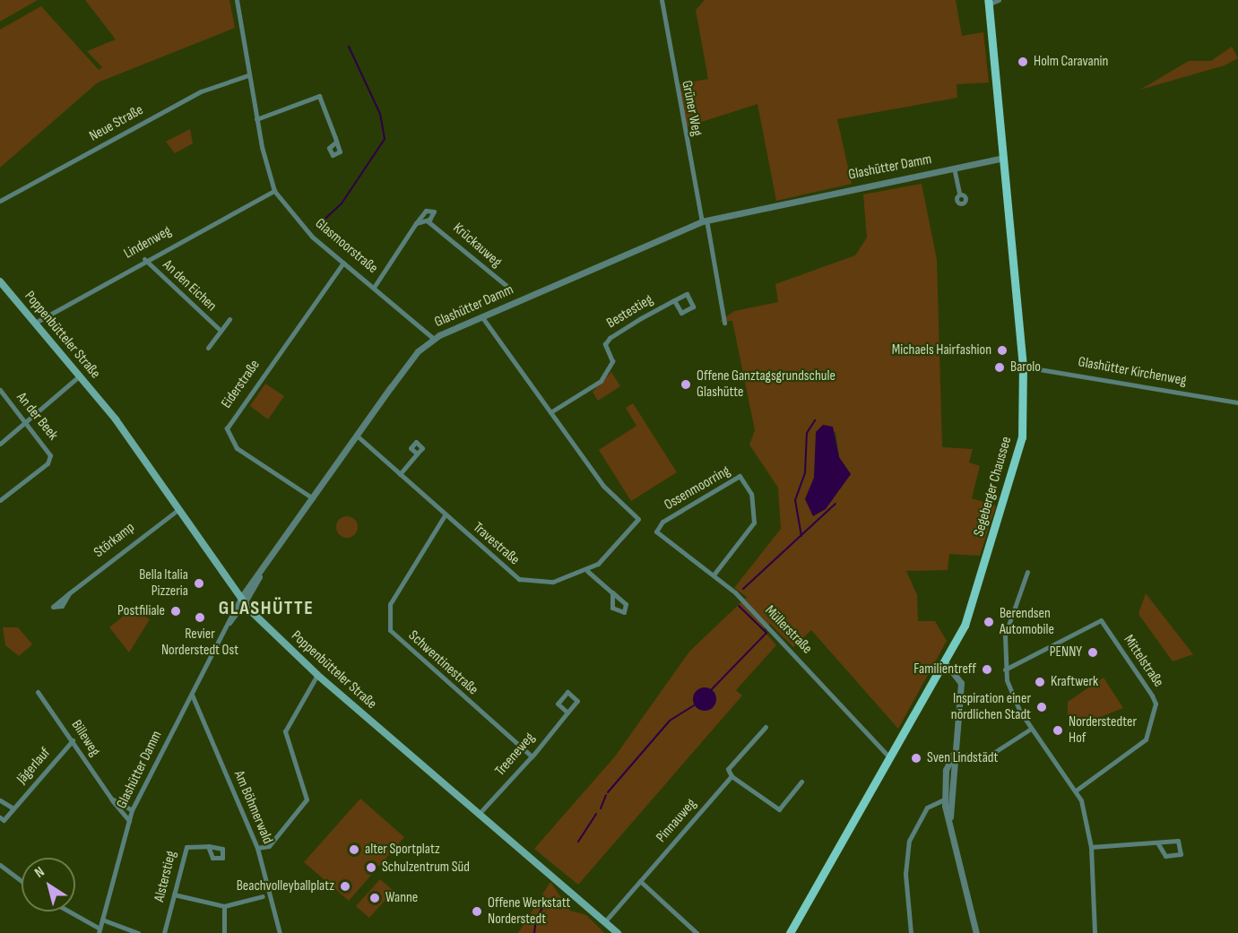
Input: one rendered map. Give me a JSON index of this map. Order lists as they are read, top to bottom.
{
  "streets": {
    "main road": ["Poppenbütteler Straße", "Segeberger Chaussee"],
    "street": [
      "Grüner Weg",
      "Neue Straße",
      "Glashütter Damm",
      "Lindenweg",
      "Krückauweg",
      "Glasmoorstraße",
      "An den Eichen",
      "Bestestieg",
      "Glashütter Kirchenweg",
      "Eiderstraße",
      "An der Beek",
      "Ossenmoorring",
      "Störkamp",
      "Travestraße",
      "Müllerstraße",
      "Mittelstraße",
      "Schwentinestraße",
      "Billeweg",
      "Treeneweg",
      "Jägerlauf",
      "Am Böhmerwald",
      "Pinnauweg",
      "Alsterstieg"
    ]
  },
  "crossings": [
    ["Grüner Weg", "Glashütter Damm"],
    ["Neue Straße", "Glasmoorstraße"],
    ["Glashütter Damm", "Glasmoorstraße"],
    ["Glashütter Damm", "Poppenbütteler Straße"],
    ["Glashütter Damm", "Eiderstraße"],
    ["Glashütter Damm", "Segeberger Chaussee"],
    ["Glashütter Damm", "Travestraße"],
    ["Glashütter Damm", "Billeweg"],
    ["Glashütter Damm", "Am Böhmerwald"],
    ["Lindenweg", "Glasmoorstraße"],
    ["Lindenweg", "An den Eichen"],
    ["Lindenweg", "Poppenbütteler Straße"],
    ["Glasmoorstraße", "Eiderstraße"],
    ["Bestestieg", "Travestraße"],
    ["Poppenbütteler Straße", "Störkamp"],
    ["Poppenbütteler Straße", "Treeneweg"],
    ["Poppenbütteler Straße", "Pinnauweg"],
    ["Glashütter Kirchenweg", "Segeberger Chaussee"],
    ["Segeberger Chaussee", "Müllerstraße"],
    ["Ossenmoorring", "Müllerstraße"],
    ["Travestraße", "Schwentinestraße"],
    ["Schwentinestraße", "Treeneweg"],
    ["Billeweg", "Jägerlauf"]
  ],
  "districts": ["GLASHÜTTE"],
  "places": [
    "Holm Caravanin",
    "Michaels Hairfashion",
    "Barolo",
    "Offene Ganztagsgrundschule Glashütte",
    "Bella Italia Pizzeria",
    "Postfiliale",
    "Revier Norderstedt Ost",
    "Berendsen Automobile",
    "PENNY",
    "Familientreff",
    "Kraftwerk",
    "Inspiration einer nördlichen Stadt",
    "Norderstedter Hof",
    "Sven Lindstädt",
    "alter Sportplatz",
    "Schulzentrum Süd",
    "Beachvolleyballplatz",
    "Wanne",
    "Offene Werkstatt Norderstedt"
  ],
  "north": "top left"
}
